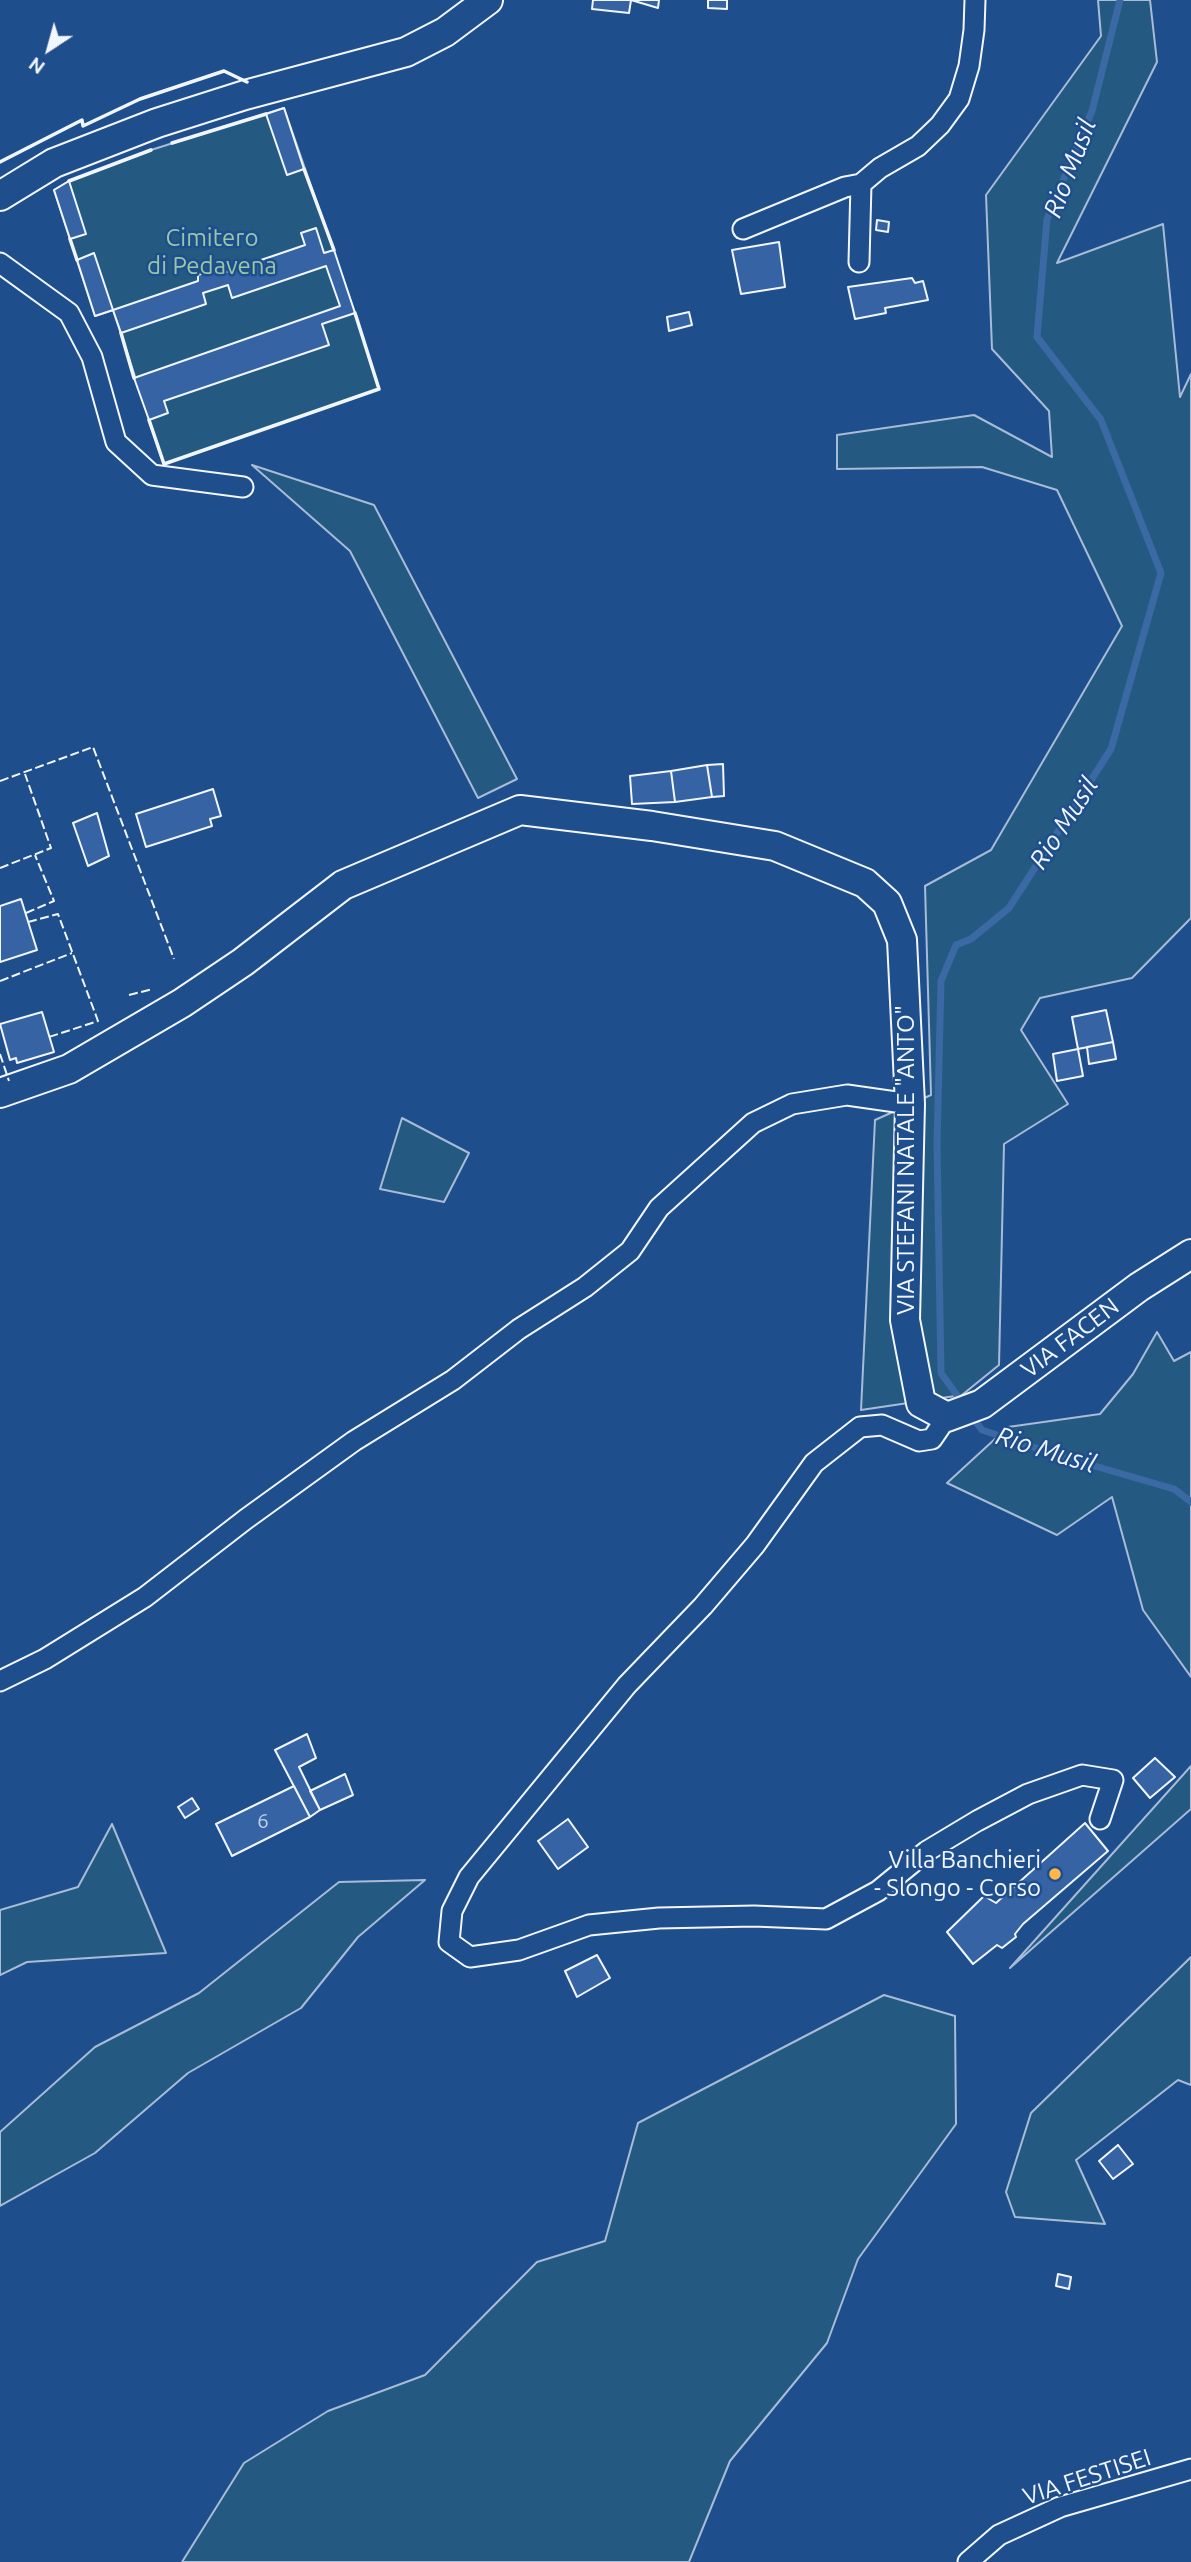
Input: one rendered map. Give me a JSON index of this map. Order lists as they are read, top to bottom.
{
  "streets": {
    "street": ["VIA STEFANI NATALE \"ANTO\"", "VIA FACEN", "VIA FESTISEI"]
  },
  "crossings": [
    ["VIA STEFANI NATALE \"ANTO\"", "VIA FACEN"]
  ],
  "water": ["Rio Musil"],
  "parks": ["Cimitero di Pedavena"],
  "places": ["Villa Banchieri - Slongo - Corso"],
  "house_numbers": ["6"],
  "north": "bottom left"
}
